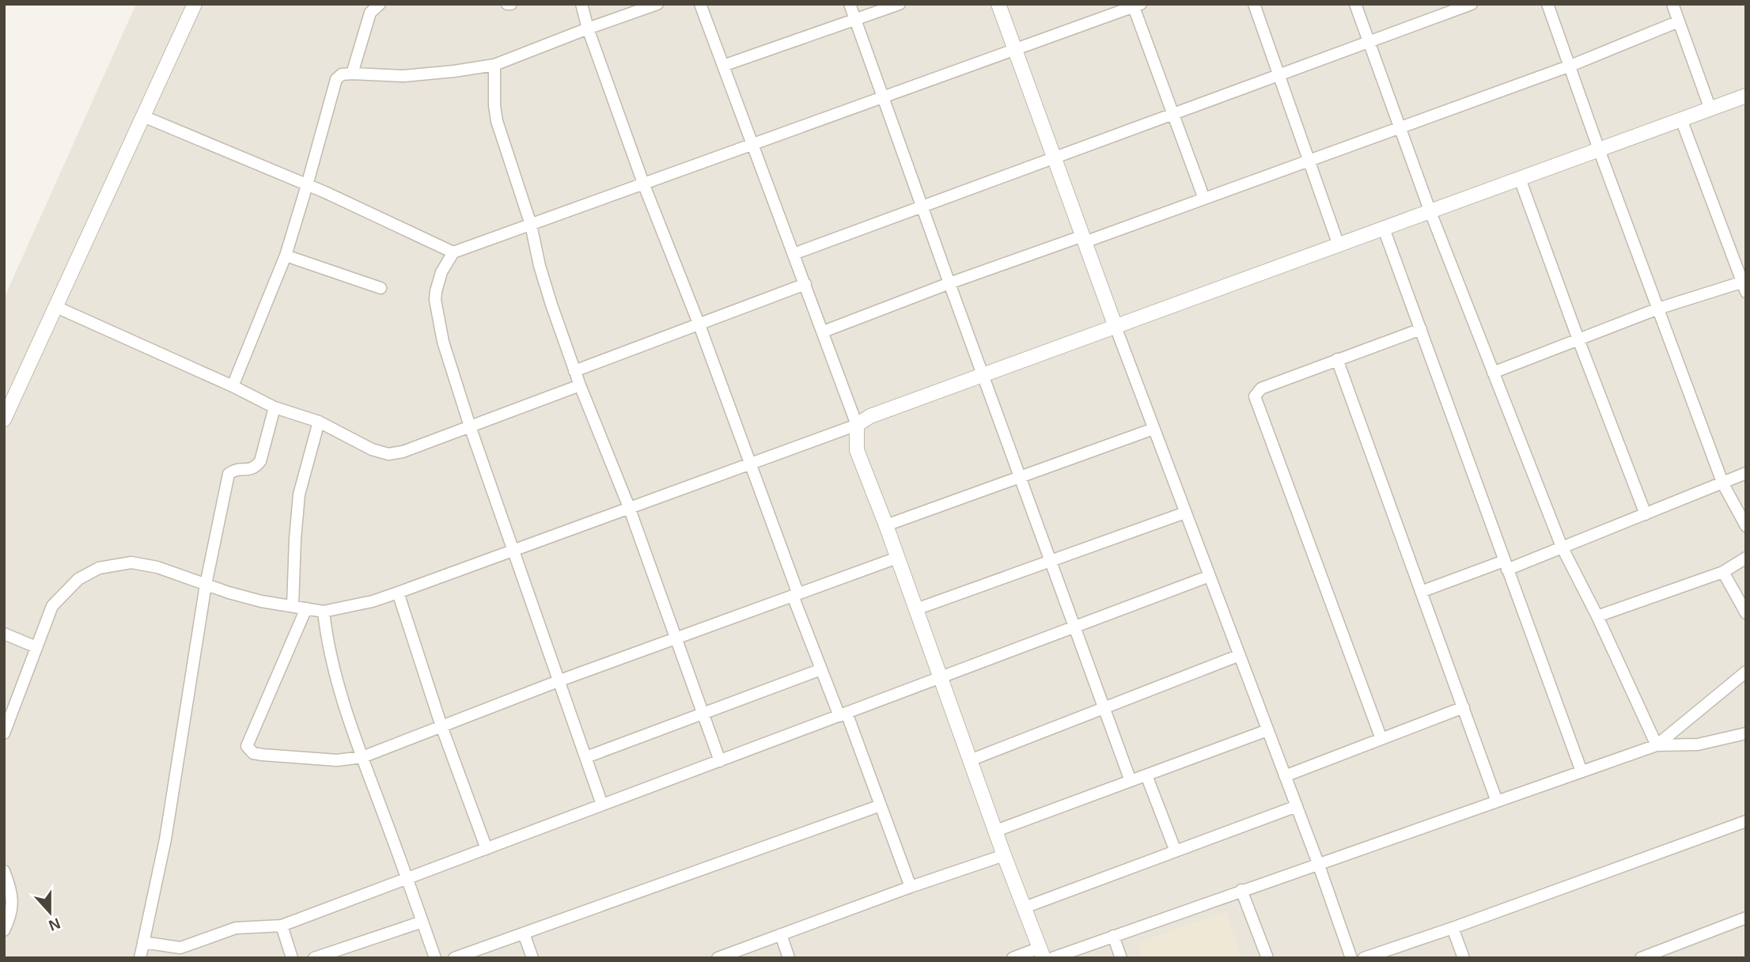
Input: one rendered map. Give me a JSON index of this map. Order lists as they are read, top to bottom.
{
  "north": "bottom"
}
